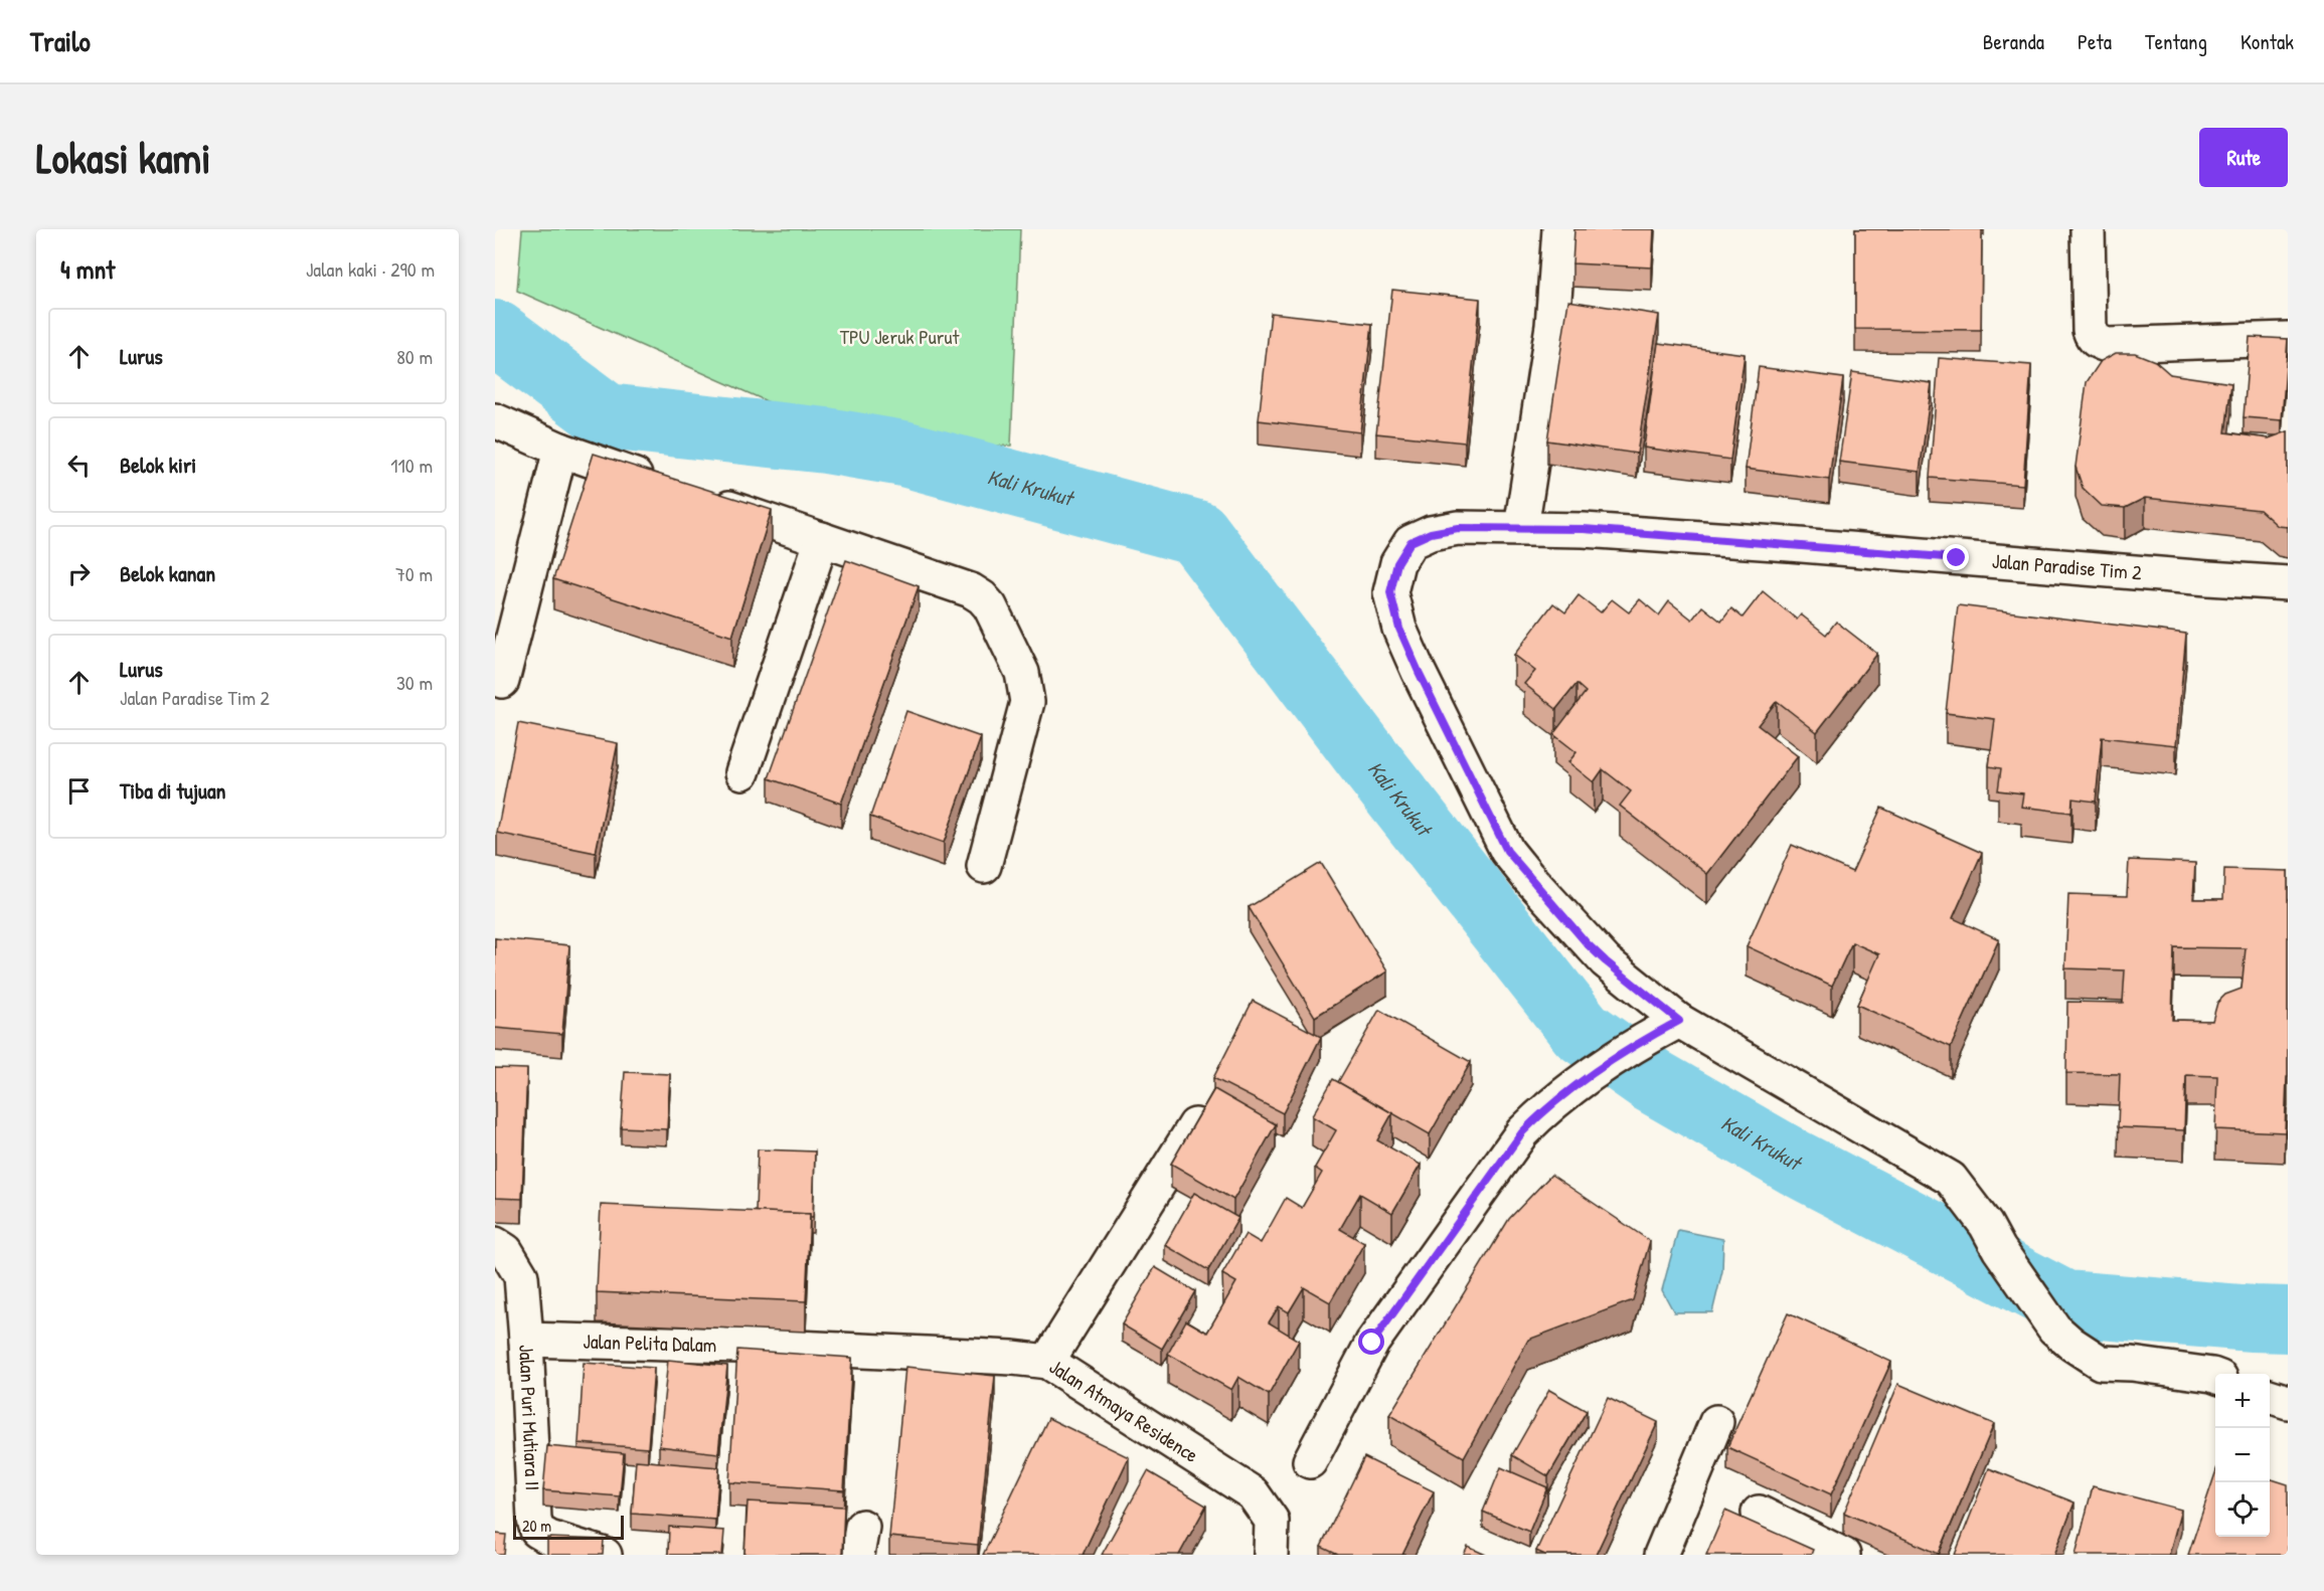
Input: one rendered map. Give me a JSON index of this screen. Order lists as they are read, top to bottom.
{
  "streets": {
    "street": [
      "Jalan Paradise Tim 2",
      "Jalan Pelita Dalam",
      "Jalan Atmaya Residence",
      "Jalan Puri Mutiara II"
    ]
  },
  "crossings": [
    ["Jalan Pelita Dalam", "Jalan Atmaya Residence"],
    ["Jalan Pelita Dalam", "Jalan Puri Mutiara II"]
  ],
  "water": ["Kali Krukut"],
  "parks": ["TPU Jeruk Purut"],
  "scale_bar": "20 m",
  "page": {
    "header": "Trailo",
    "nav": [
      "Beranda",
      "Peta",
      "Tentang",
      "Kontak"
    ],
    "buttons": "Rute",
    "title": "Lokasi kami",
    "heading": ["4 mnt", "Jalan kaki · 290 m"],
    "list": [
      ["Lurus", "80 m"],
      ["Belok kiri", "110 m"],
      ["Belok kanan", "70 m"],
      ["Lurus", "Jalan Paradise Tim 2", "30 m"],
      "Tiba di tujuan"
    ],
    "map_buttons": ["+", "−"],
    "scale": "20 m"
  }
}
